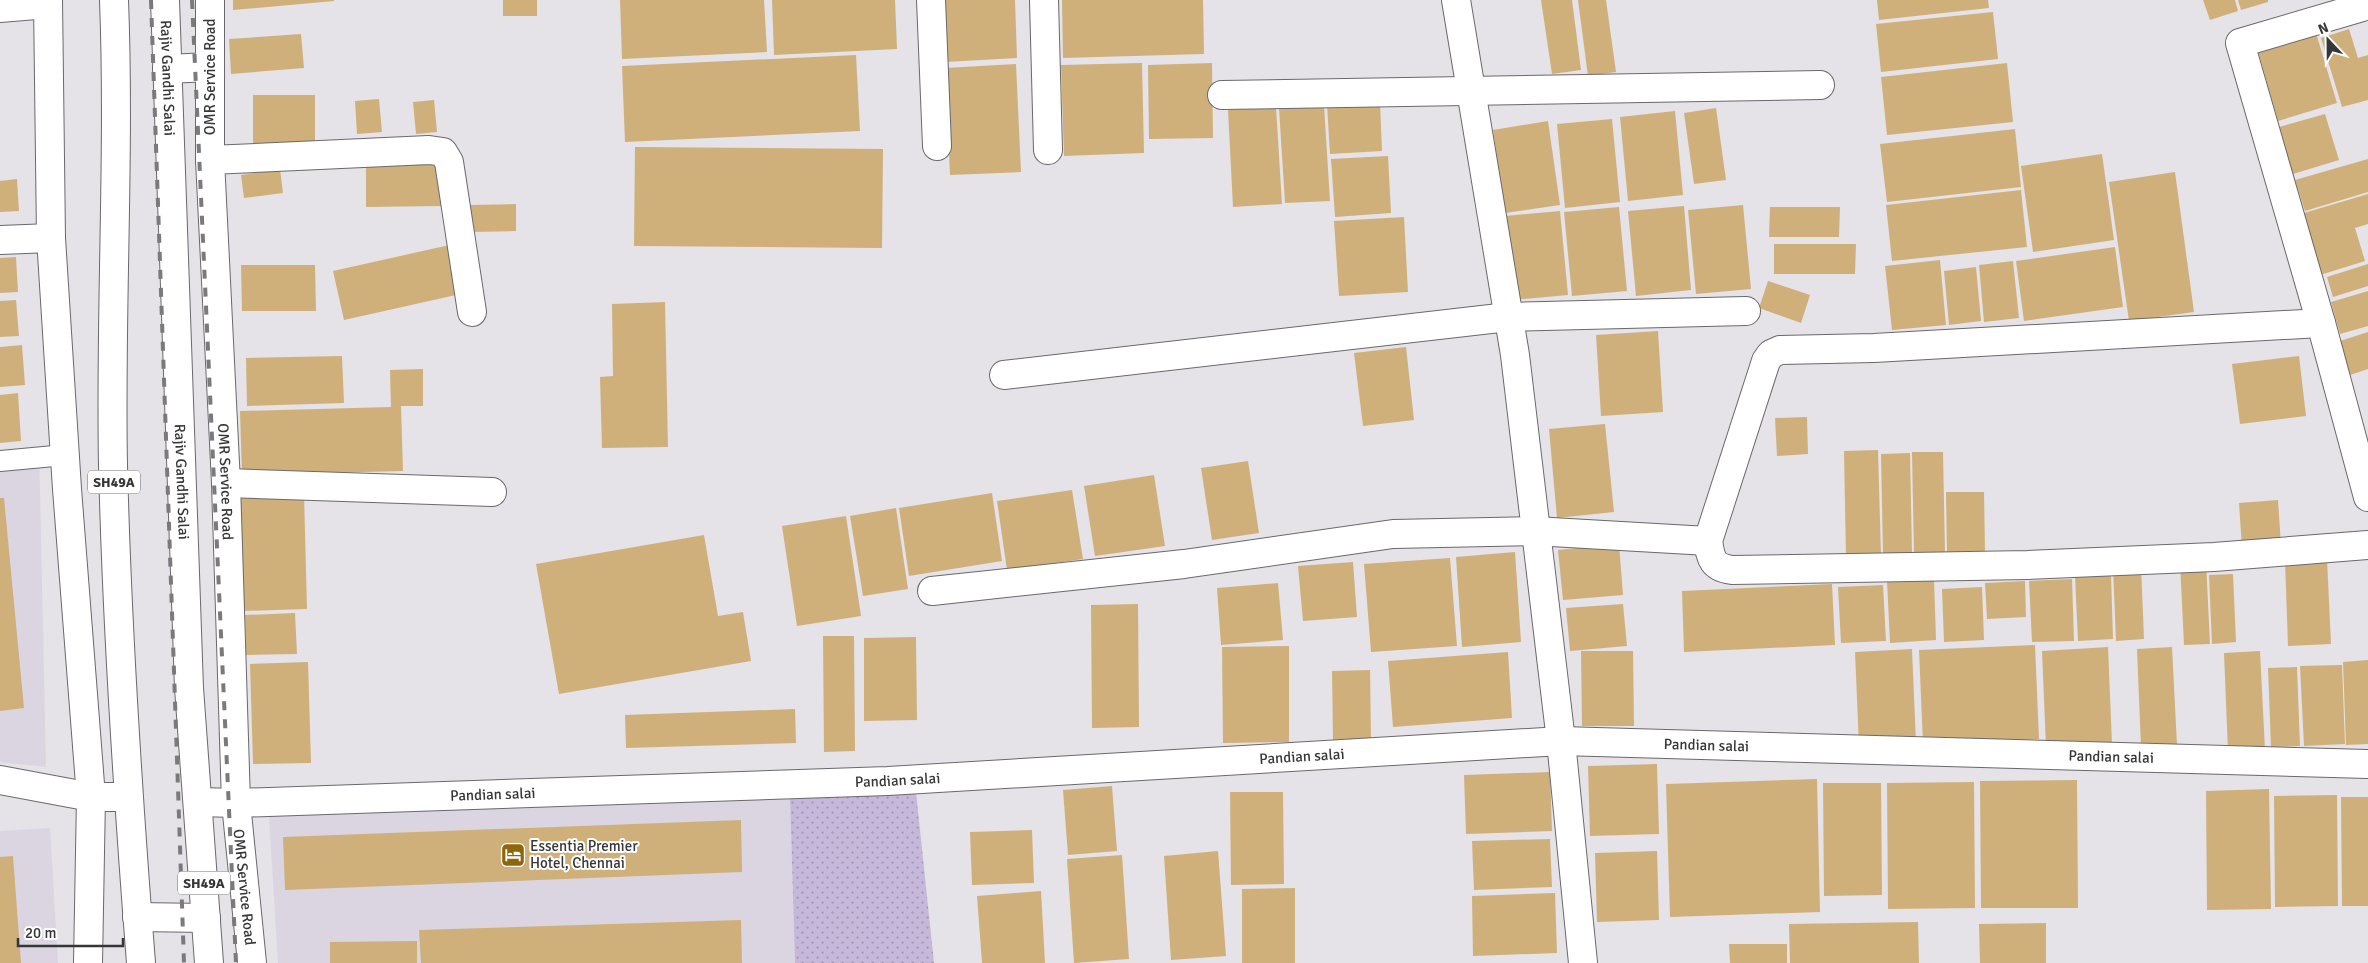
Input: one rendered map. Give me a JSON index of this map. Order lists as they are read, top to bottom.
{
  "streets": {
    "street": [
      "Rajiv Gandhi Salai",
      "OMR Service Road",
      "SH49A",
      "Pandian salai"
    ]
  },
  "crossings": [
    ["Rajiv Gandhi Salai", "Pandian salai"],
    ["OMR Service Road", "Pandian salai"]
  ],
  "places": {
    "hotel": ["Essentia Premier Hotel, Chennai"]
  },
  "scale_bar": "20 m",
  "north": "top"
}
